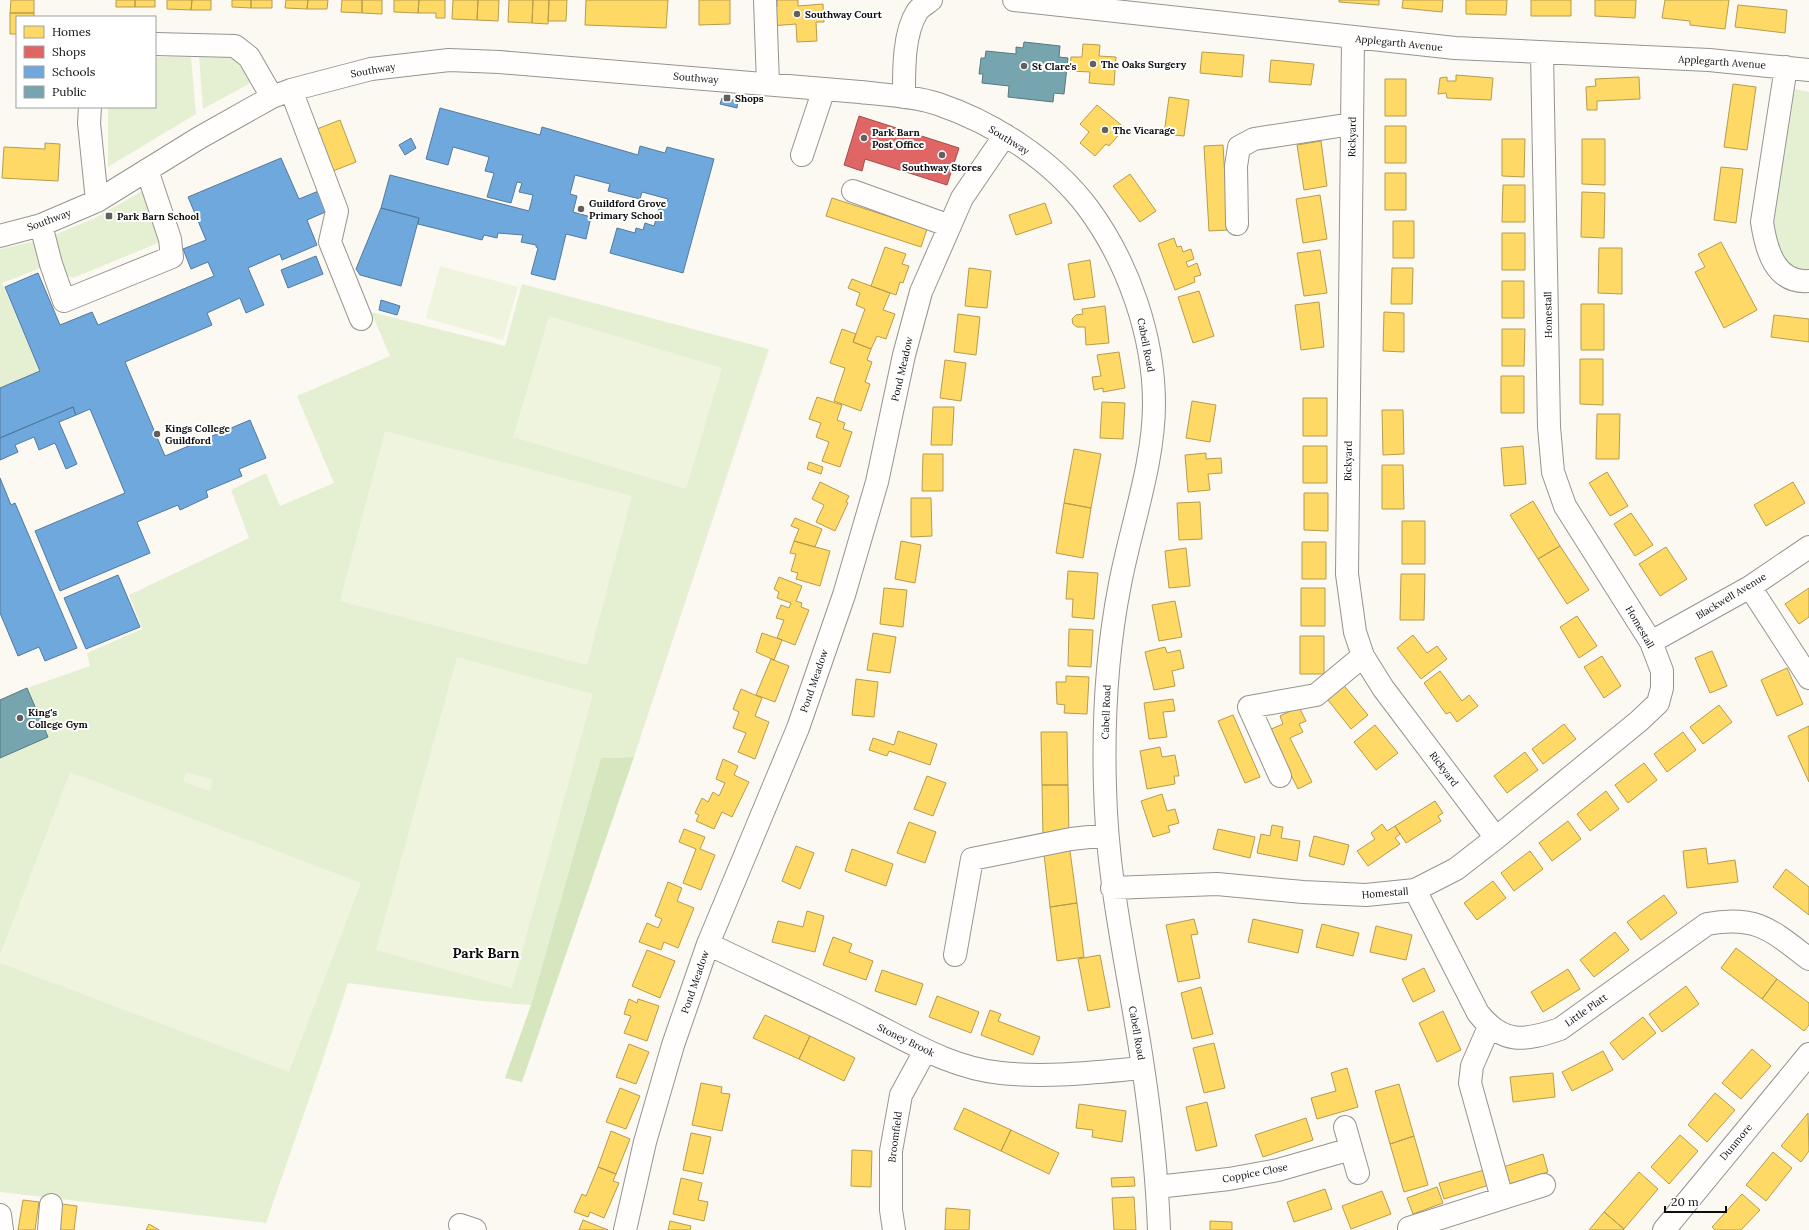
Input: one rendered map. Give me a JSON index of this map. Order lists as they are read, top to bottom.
{
  "streets": {
    "street": [
      "Applegarth Avenue",
      "Southway",
      "Rickyard",
      "Homestall",
      "Cabell Road",
      "Pond Meadow",
      "Blackwell Avenue",
      "Little Platt",
      "Stoney Brook",
      "Broomfield",
      "Dunmore",
      "Coppice Close"
    ]
  },
  "crossings": [
    ["Applegarth Avenue", "Rickyard"],
    ["Applegarth Avenue", "Homestall"],
    ["Southway", "Cabell Road"],
    ["Southway", "Pond Meadow"],
    ["Rickyard", "Homestall"],
    ["Homestall", "Cabell Road"],
    ["Homestall", "Blackwell Avenue"],
    ["Homestall", "Little Platt"],
    ["Cabell Road", "Stoney Brook"],
    ["Cabell Road", "Coppice Close"],
    ["Pond Meadow", "Stoney Brook"],
    ["Stoney Brook", "Broomfield"]
  ],
  "districts": ["Park Barn"],
  "places": {
    "other": [
      "Southway Court",
      "The Oaks Surgery",
      "St Clare's",
      "The Vicarage",
      "Park Barn Post Office",
      "Southway Stores",
      "Guildford Grove Primary School",
      "Kings College Guildford",
      "King's College Gym"
    ],
    "transit": ["Shops", "Park Barn School"]
  },
  "legend": [
    "Homes",
    "Shops",
    "Schools",
    "Public"
  ],
  "scale_bar": "20 m"
}
